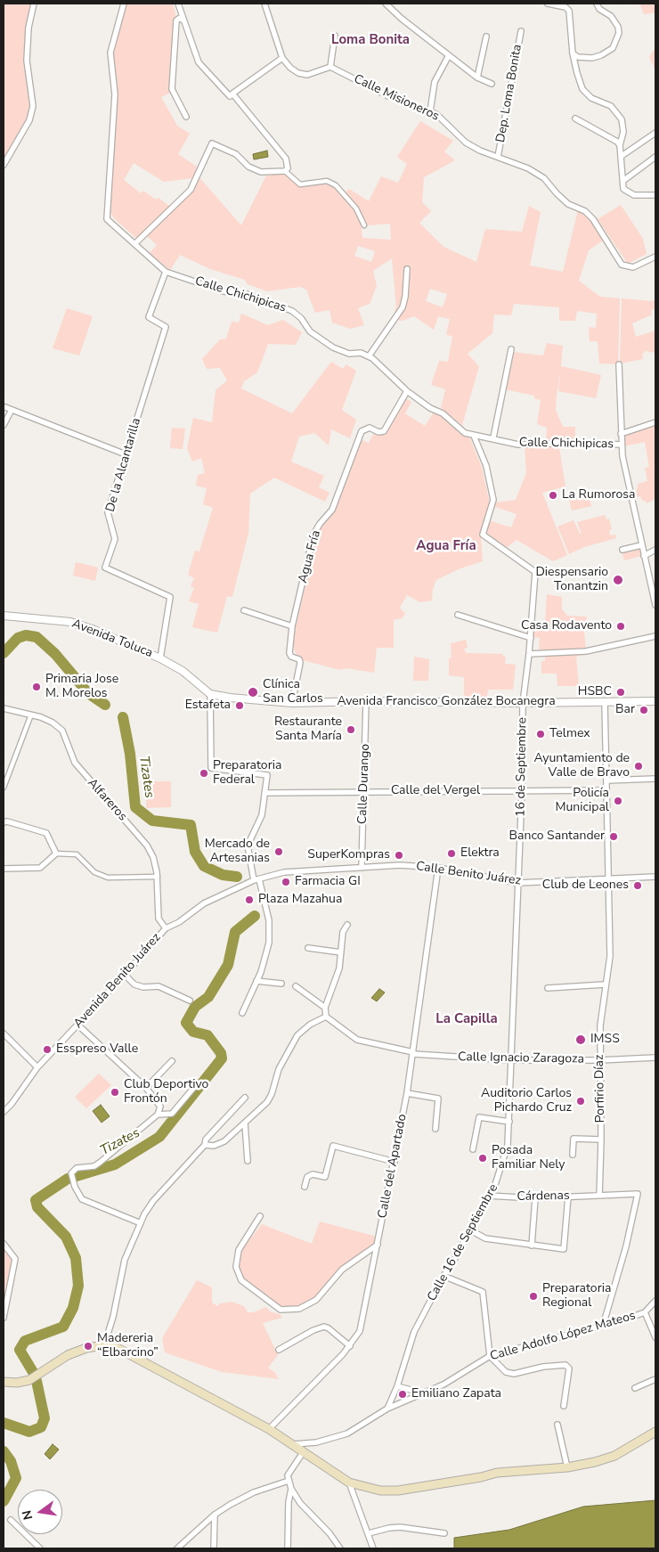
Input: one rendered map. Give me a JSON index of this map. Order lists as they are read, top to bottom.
{
  "streets": {
    "street": [
      "Dep. Loma Bonita",
      "Calle Misioneros",
      "Calle Chichipicas",
      "De la Alcantarilla",
      "Agua Fría",
      "Avenida Toluca",
      "Avenida Francisco González Bocanegra",
      "16 de Septiembre",
      "Calle Durango",
      "Calle del Vergel",
      "Alfareros",
      "Calle Benito Juárez",
      "Avenida Benito Juárez",
      "Calle Ignacio Zaragoza",
      "Porfirio Díaz",
      "Calle del Apartado",
      "Cárdenas",
      "Calle 16 de Septiembre",
      "Calle Adolfo López Mateos"
    ]
  },
  "crossings": [
    ["Dep. Loma Bonita", "Calle Misioneros"],
    ["Calle Chichipicas", "De la Alcantarilla"],
    ["Calle Chichipicas", "Agua Fría"],
    ["Calle Chichipicas", "16 de Septiembre"],
    ["De la Alcantarilla", "Avenida Toluca"],
    ["Agua Fría", "Avenida Francisco González Bocanegra"],
    ["Avenida Toluca", "Avenida Francisco González Bocanegra"],
    ["Avenida Francisco González Bocanegra", "16 de Septiembre"],
    ["Avenida Francisco González Bocanegra", "Calle Durango"],
    ["Avenida Francisco González Bocanegra", "Porfirio Díaz"],
    ["16 de Septiembre", "Calle del Vergel"],
    ["16 de Septiembre", "Calle Benito Juárez"],
    ["16 de Septiembre", "Calle 16 de Septiembre"],
    ["Calle Durango", "Calle del Vergel"],
    ["Calle Durango", "Calle Benito Juárez"],
    ["Calle Durango", "Avenida Benito Juárez"],
    ["Calle del Vergel", "Porfirio Díaz"],
    ["Alfareros", "Avenida Benito Juárez"],
    ["Calle Benito Juárez", "Avenida Benito Juárez"],
    ["Calle Benito Juárez", "Porfirio Díaz"],
    ["Calle Benito Juárez", "Calle del Apartado"],
    ["Calle Benito Juárez", "Calle 16 de Septiembre"],
    ["Calle Ignacio Zaragoza", "Porfirio Díaz"],
    ["Calle Ignacio Zaragoza", "Calle del Apartado"],
    ["Calle Ignacio Zaragoza", "Calle 16 de Septiembre"],
    ["Porfirio Díaz", "Cárdenas"],
    ["Cárdenas", "Calle 16 de Septiembre"],
    ["Calle 16 de Septiembre", "Calle Adolfo López Mateos"]
  ],
  "districts": ["Loma Bonita", "Agua Fría", "La Capilla"],
  "water": ["Tizates"],
  "places": [
    "La Rumorosa",
    "Diespensario Tonantzin",
    "Casa Rodavento",
    "Primaria Jose M. Morelos",
    "Clínica San Carlos",
    "HSBC",
    "Estafeta",
    "Bar",
    "Restaurante Santa María",
    "Telmex",
    "Ayuntamiento de Valle de Bravo",
    "Preparatoria Federal",
    "Policía Municipal",
    "Banco Santander",
    "Mercado de Artesanias",
    "Elektra",
    "SuperKompras",
    "Farmacia GI",
    "Club de Leones",
    "Plaza Mazahua",
    "IMSS",
    "Esspreso Valle",
    "Club Deportivo Frontón",
    "Auditorio Carlos Pichardo Cruz",
    "Posada Familiar Nely",
    "Preparatoria Regional",
    "Madereria “Elbarcino”",
    "Emiliano Zapata"
  ],
  "north": "left"
}
